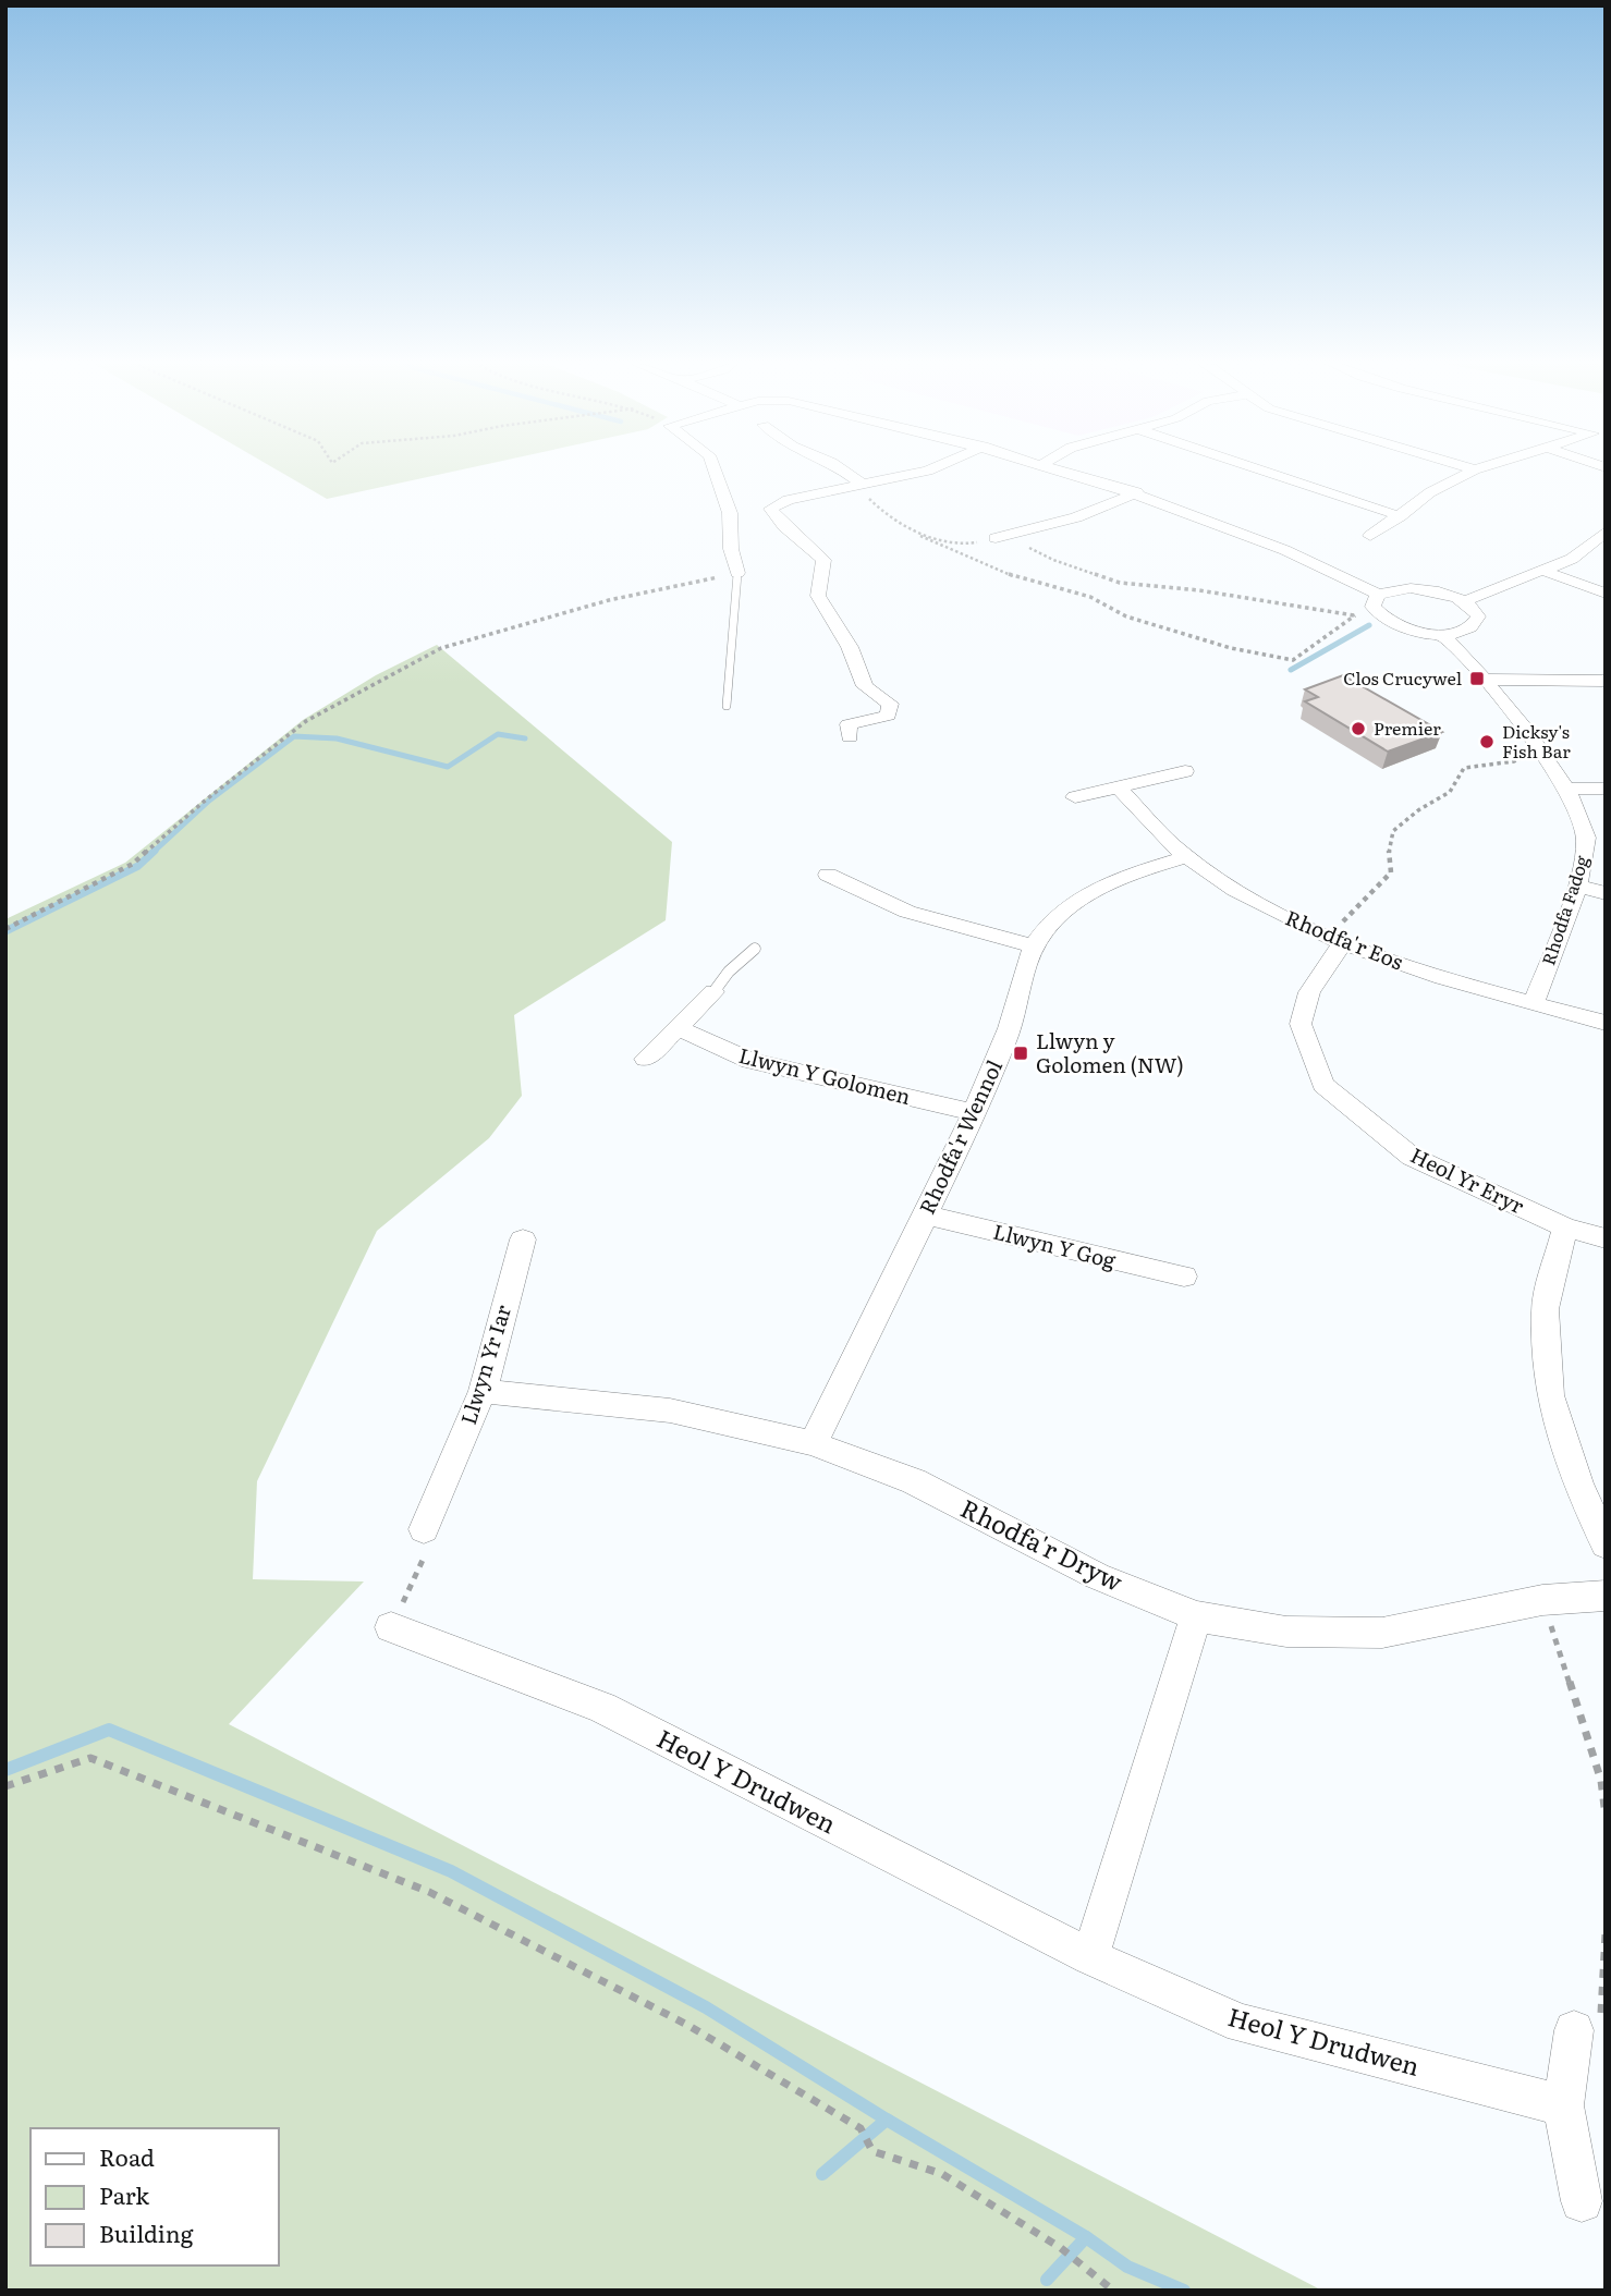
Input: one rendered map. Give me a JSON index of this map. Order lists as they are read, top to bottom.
{
  "streets": {
    "street": [
      "Rhodfa Fadog",
      "Rhodfa'r Eos",
      "Llwyn Y Golomen",
      "Rhodfa'r Wennol",
      "Heol Yr Eryr",
      "Llwyn Y Gog",
      "Llwyn Yr Iar",
      "Rhodfa'r Dryw",
      "Heol Y Drudwen"
    ]
  },
  "crossings": [
    ["Rhodfa Fadog", "Rhodfa'r Eos"],
    ["Rhodfa'r Eos", "Rhodfa'r Wennol"],
    ["Rhodfa'r Eos", "Heol Yr Eryr"],
    ["Llwyn Y Golomen", "Rhodfa'r Wennol"],
    ["Rhodfa'r Wennol", "Llwyn Y Gog"],
    ["Rhodfa'r Wennol", "Rhodfa'r Dryw"],
    ["Llwyn Yr Iar", "Rhodfa'r Dryw"]
  ],
  "places": {
    "transit": ["Clos Crucywel", "Llwyn y Golomen (NW)"],
    "other": ["Premier", "Dicksy's Fish Bar"]
  },
  "legend": ["Road", "Park", "Building"]
}
